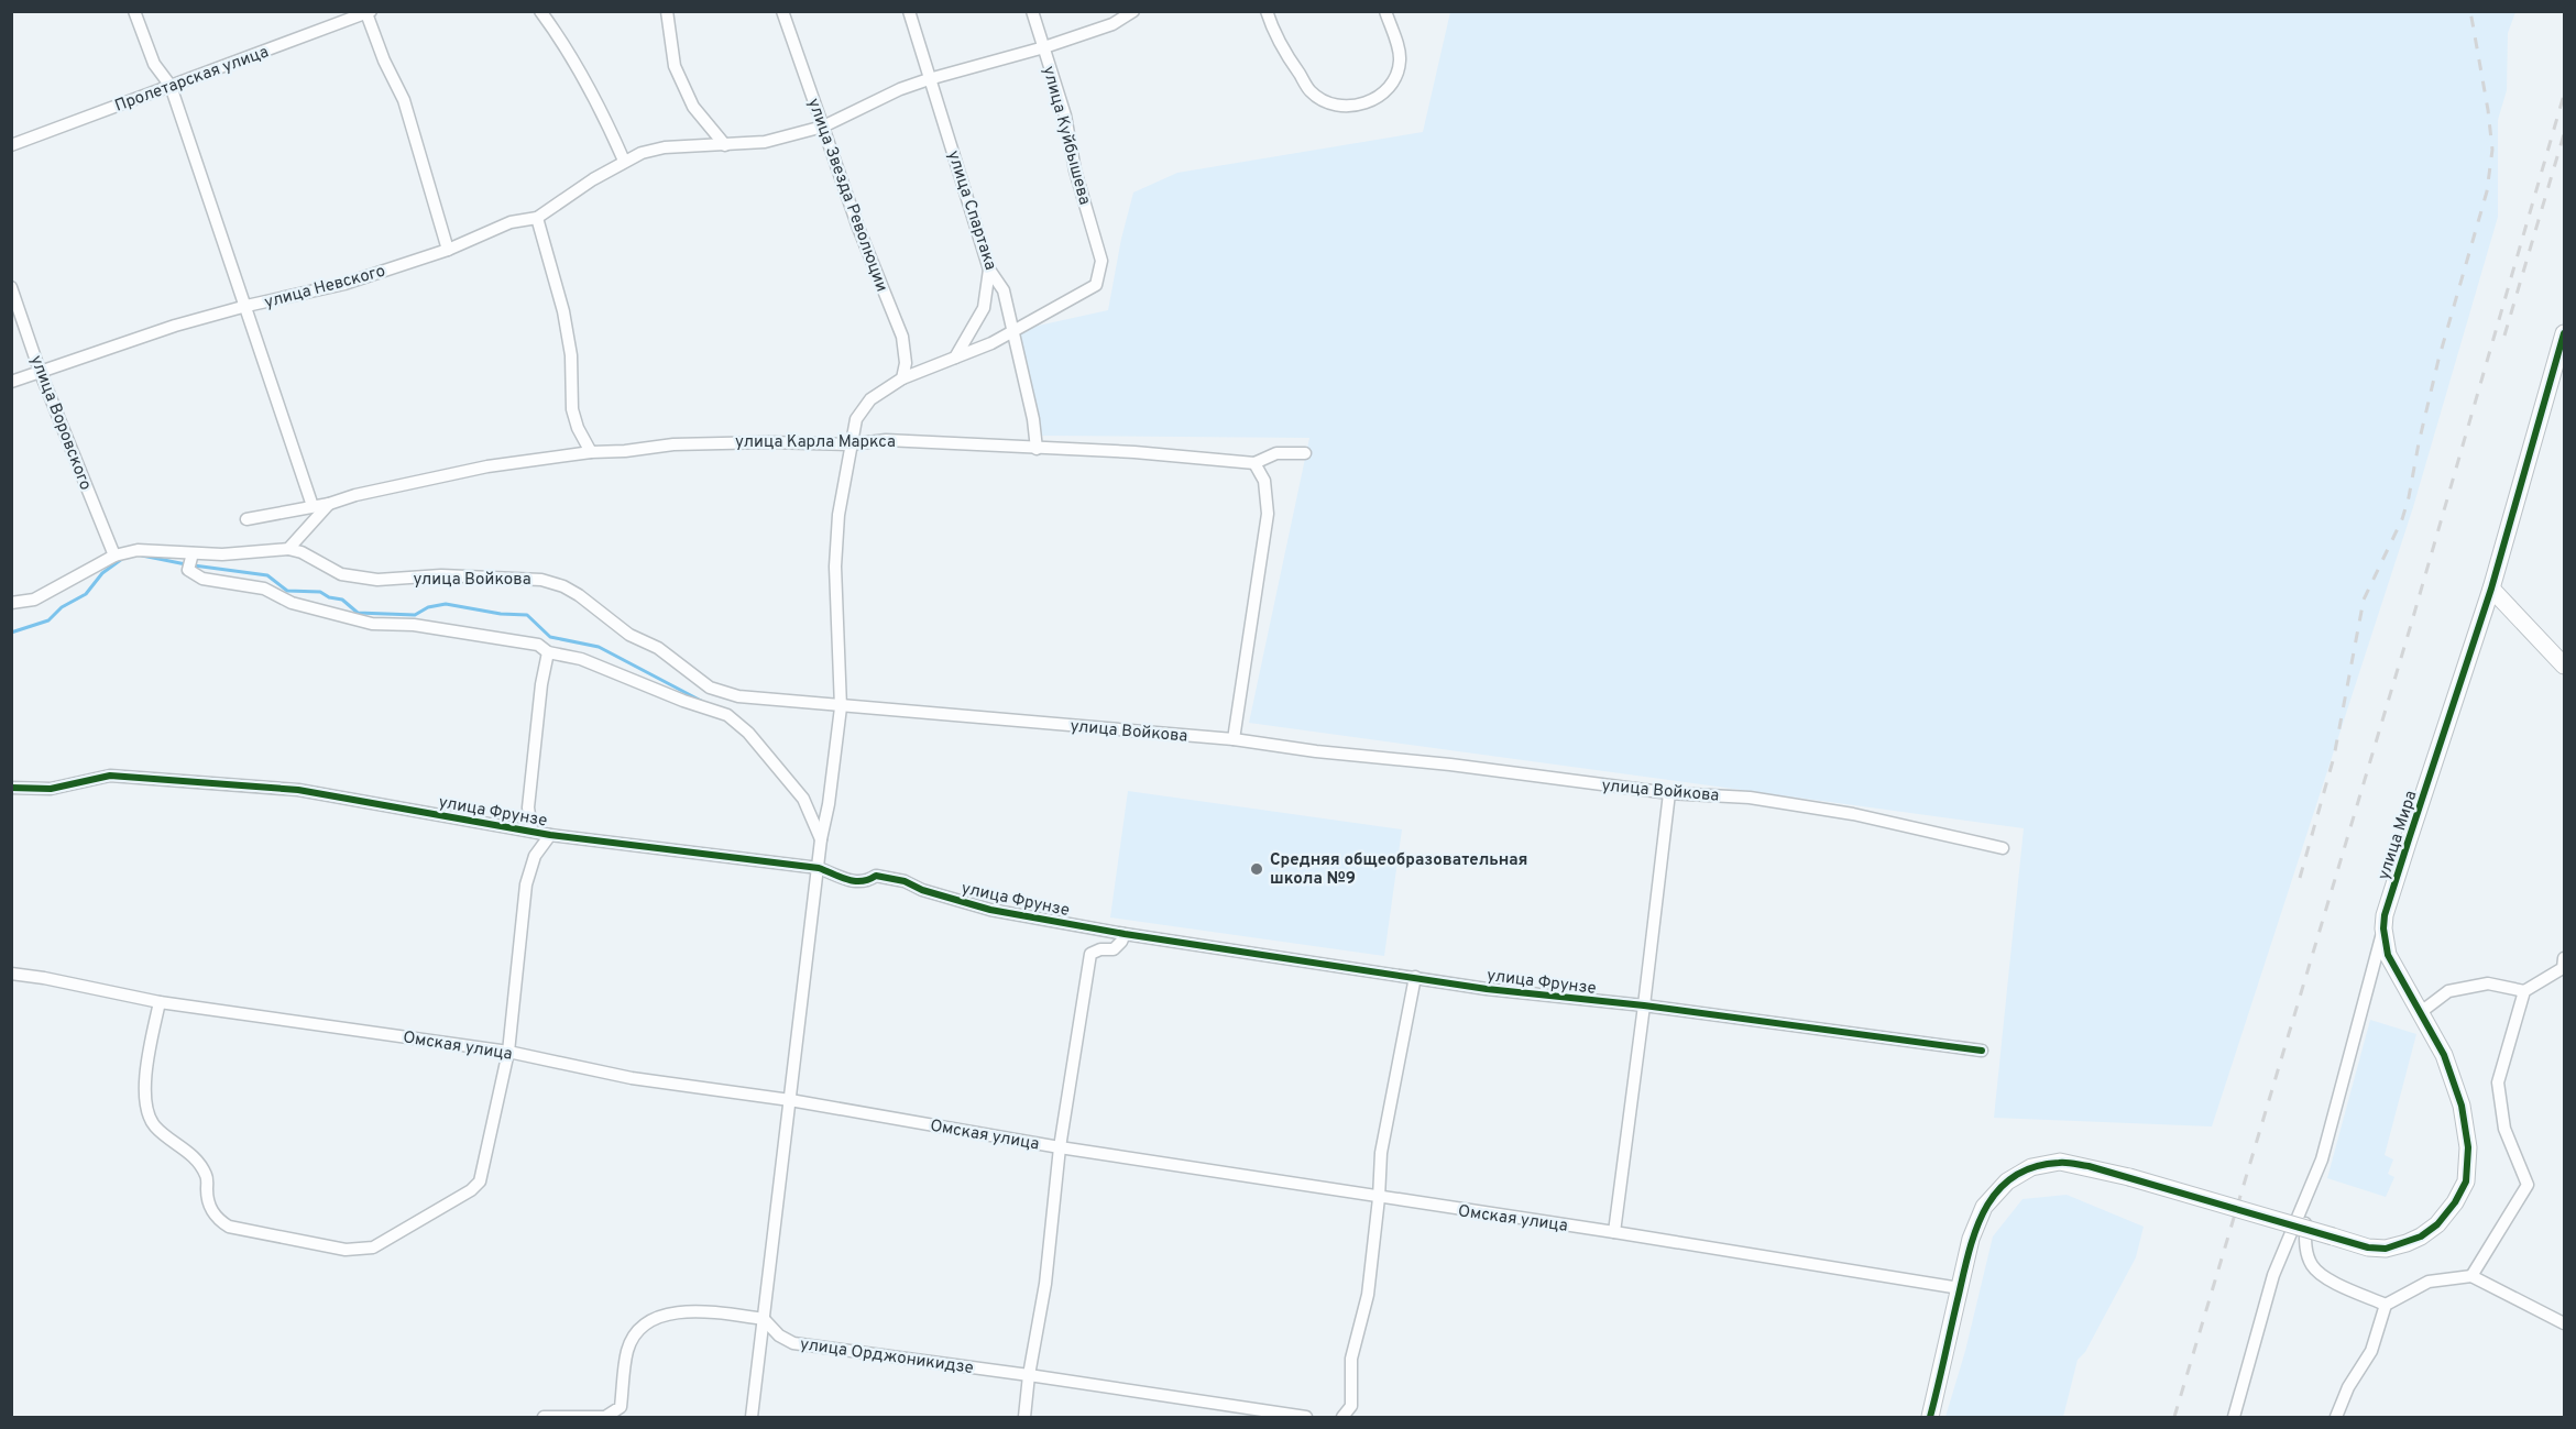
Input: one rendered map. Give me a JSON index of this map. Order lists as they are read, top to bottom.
{
  "streets": {
    "street": [
      "Пролетарская улица",
      "улица Куйбышева",
      "улица Звезда Революции",
      "улица Спартака",
      "улица Невского",
      "улица Воровского",
      "улица Карла Маркса",
      "улица Войкова",
      "улица Фрунзе",
      "улица Мира",
      "Омская улица",
      "улица Орджоникидзе"
    ]
  },
  "crossings": [
    ["улица Куйбышева", "улица Спартака"],
    ["улица Куйбышева", "улица Невского"],
    ["улица Звезда Революции", "улица Невского"],
    ["улица Спартака", "улица Невского"],
    ["улица Спартака", "улица Карла Маркса"],
    ["улица Невского", "улица Воровского"],
    ["улица Карла Маркса", "улица Войкова"],
    ["улица Мира", "Омская улица"]
  ],
  "places": ["Средняя общеобразовательная школа №9"]
}
